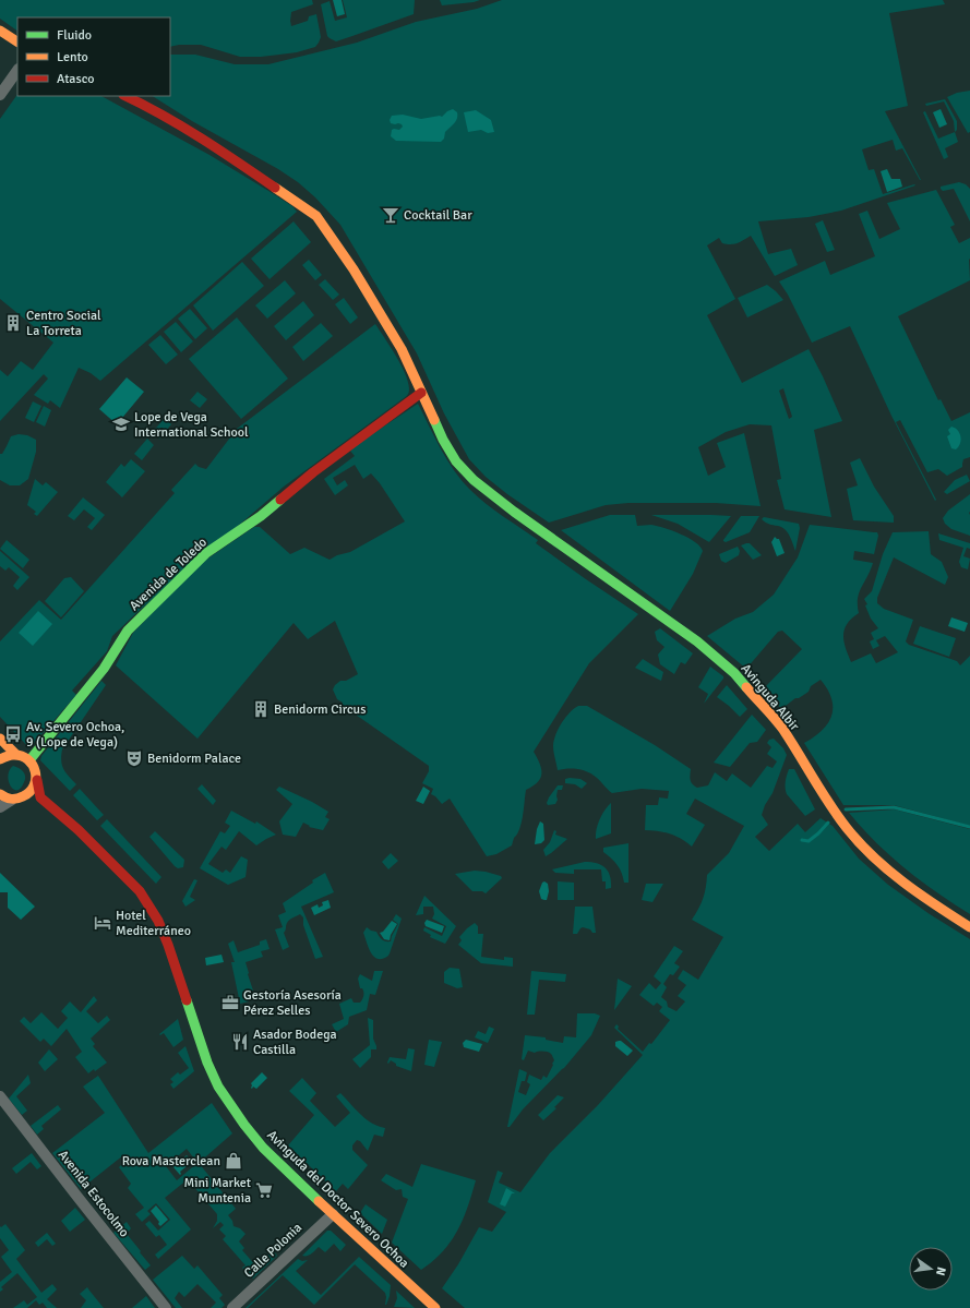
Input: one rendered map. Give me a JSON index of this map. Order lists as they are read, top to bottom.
{
  "streets": {
    "street": [
      "Avenida de Toledo",
      "Avinguda Albir",
      "Avenida Estocolmo",
      "Avinguda del Doctor Severo Ochoa",
      "Calle Polonia"
    ]
  },
  "crossings": [
    ["Avenida de Toledo", "Avinguda Albir"],
    ["Avinguda del Doctor Severo Ochoa", "Calle Polonia"]
  ],
  "places": {
    "bar": ["Cocktail Bar"],
    "building": ["Centro Social La Torreta", "Benidorm Circus"],
    "school or university": ["Lope de Vega International School"],
    "bus stop": ["Av. Severo Ochoa, 9 (Lope de Vega)"],
    "theatre": ["Benidorm Palace"],
    "hotel": ["Hotel Mediterráneo"],
    "office": ["Gestoría Asesoría Pérez Selles"],
    "restaurant": ["Asador Bodega Castilla"],
    "shop": ["Rova Masterclean"],
    "supermarket": ["Mini Market Muntenia"]
  },
  "legend": ["Fluido", "Lento", "Atasco"],
  "north": "right"
}
